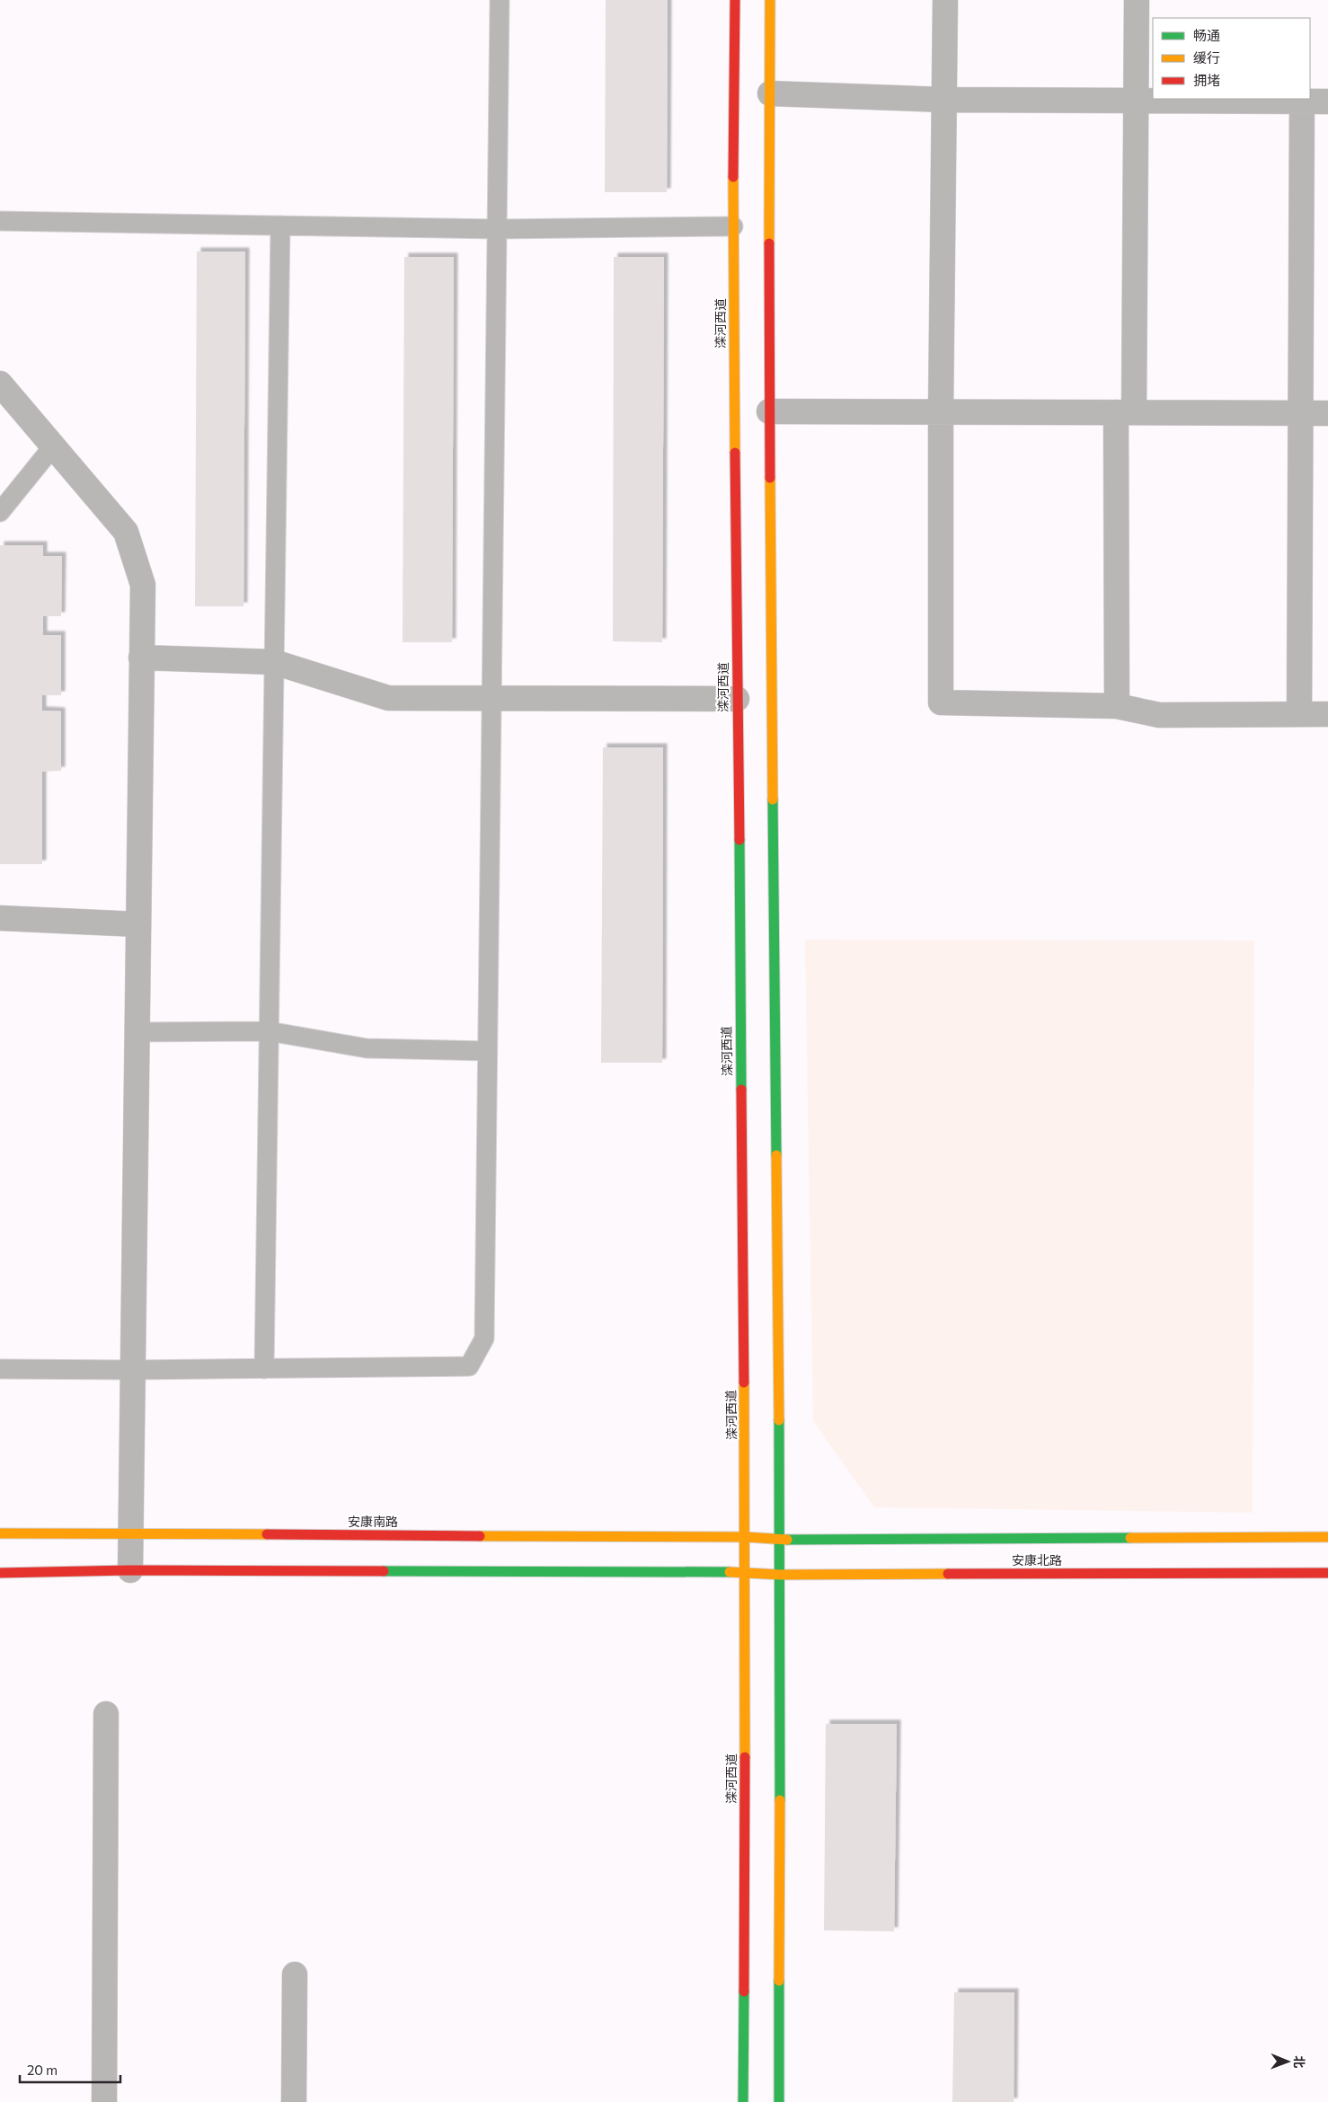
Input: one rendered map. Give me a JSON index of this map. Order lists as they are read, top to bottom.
{
  "streets": {
    "main road": ["滦河西道", "安康南路", "安康北路"]
  },
  "crossings": [
    ["滦河西道", "安康南路"],
    ["滦河西道", "安康北路"],
    ["安康南路", "安康北路"]
  ],
  "legend": ["畅通", "缓行", "拥堵"],
  "scale_bar": "20 m",
  "north": "right"
}
